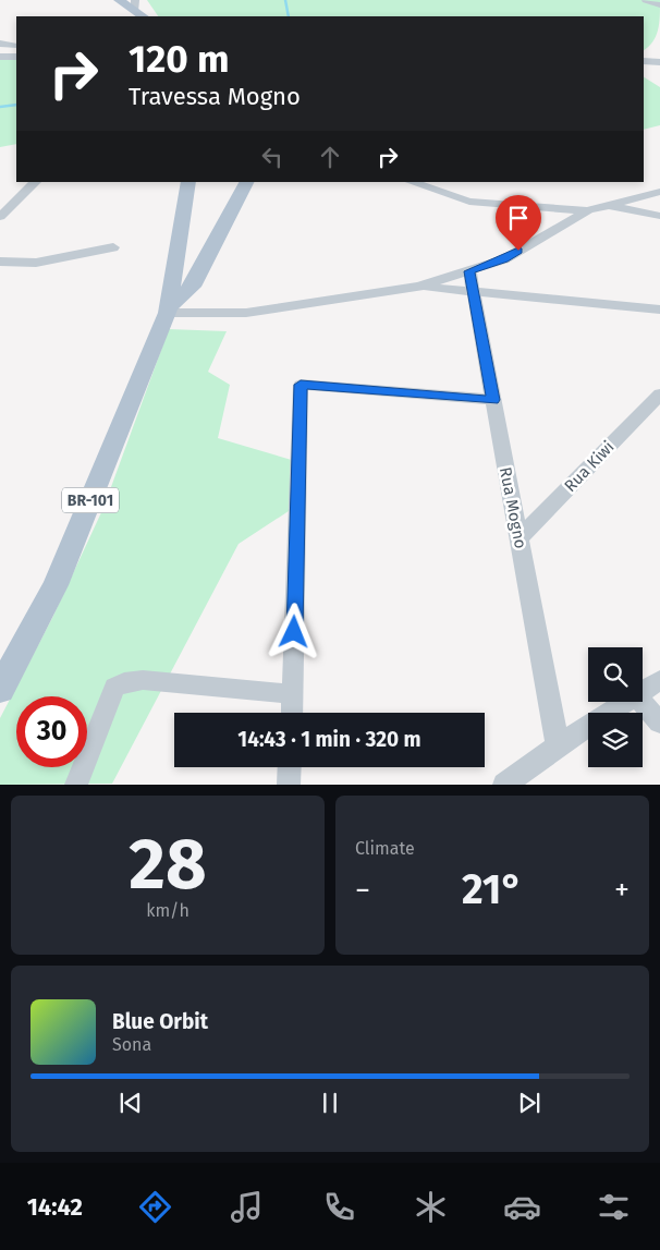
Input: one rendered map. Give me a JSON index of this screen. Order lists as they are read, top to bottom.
{
  "streets": {
    "main road": ["BR-101"],
    "street": ["Rua Kiwi", "Rua Mogno"]
  },
  "crossings": [
    ["Rua Kiwi", "Rua Mogno"]
  ],
  "page": {
    "turn": ["120 m", "Travessa Mogno"],
    "limit": "30",
    "trip": "14:43 · 1 min · 320 m",
    "tile": [
      ["28", "km/h"],
      "Climate"
    ],
    "heat": ["−", "21°", "+"],
    "song": ["Blue Orbit", "Sona"],
    "tabs": "14:42"
  }
}
